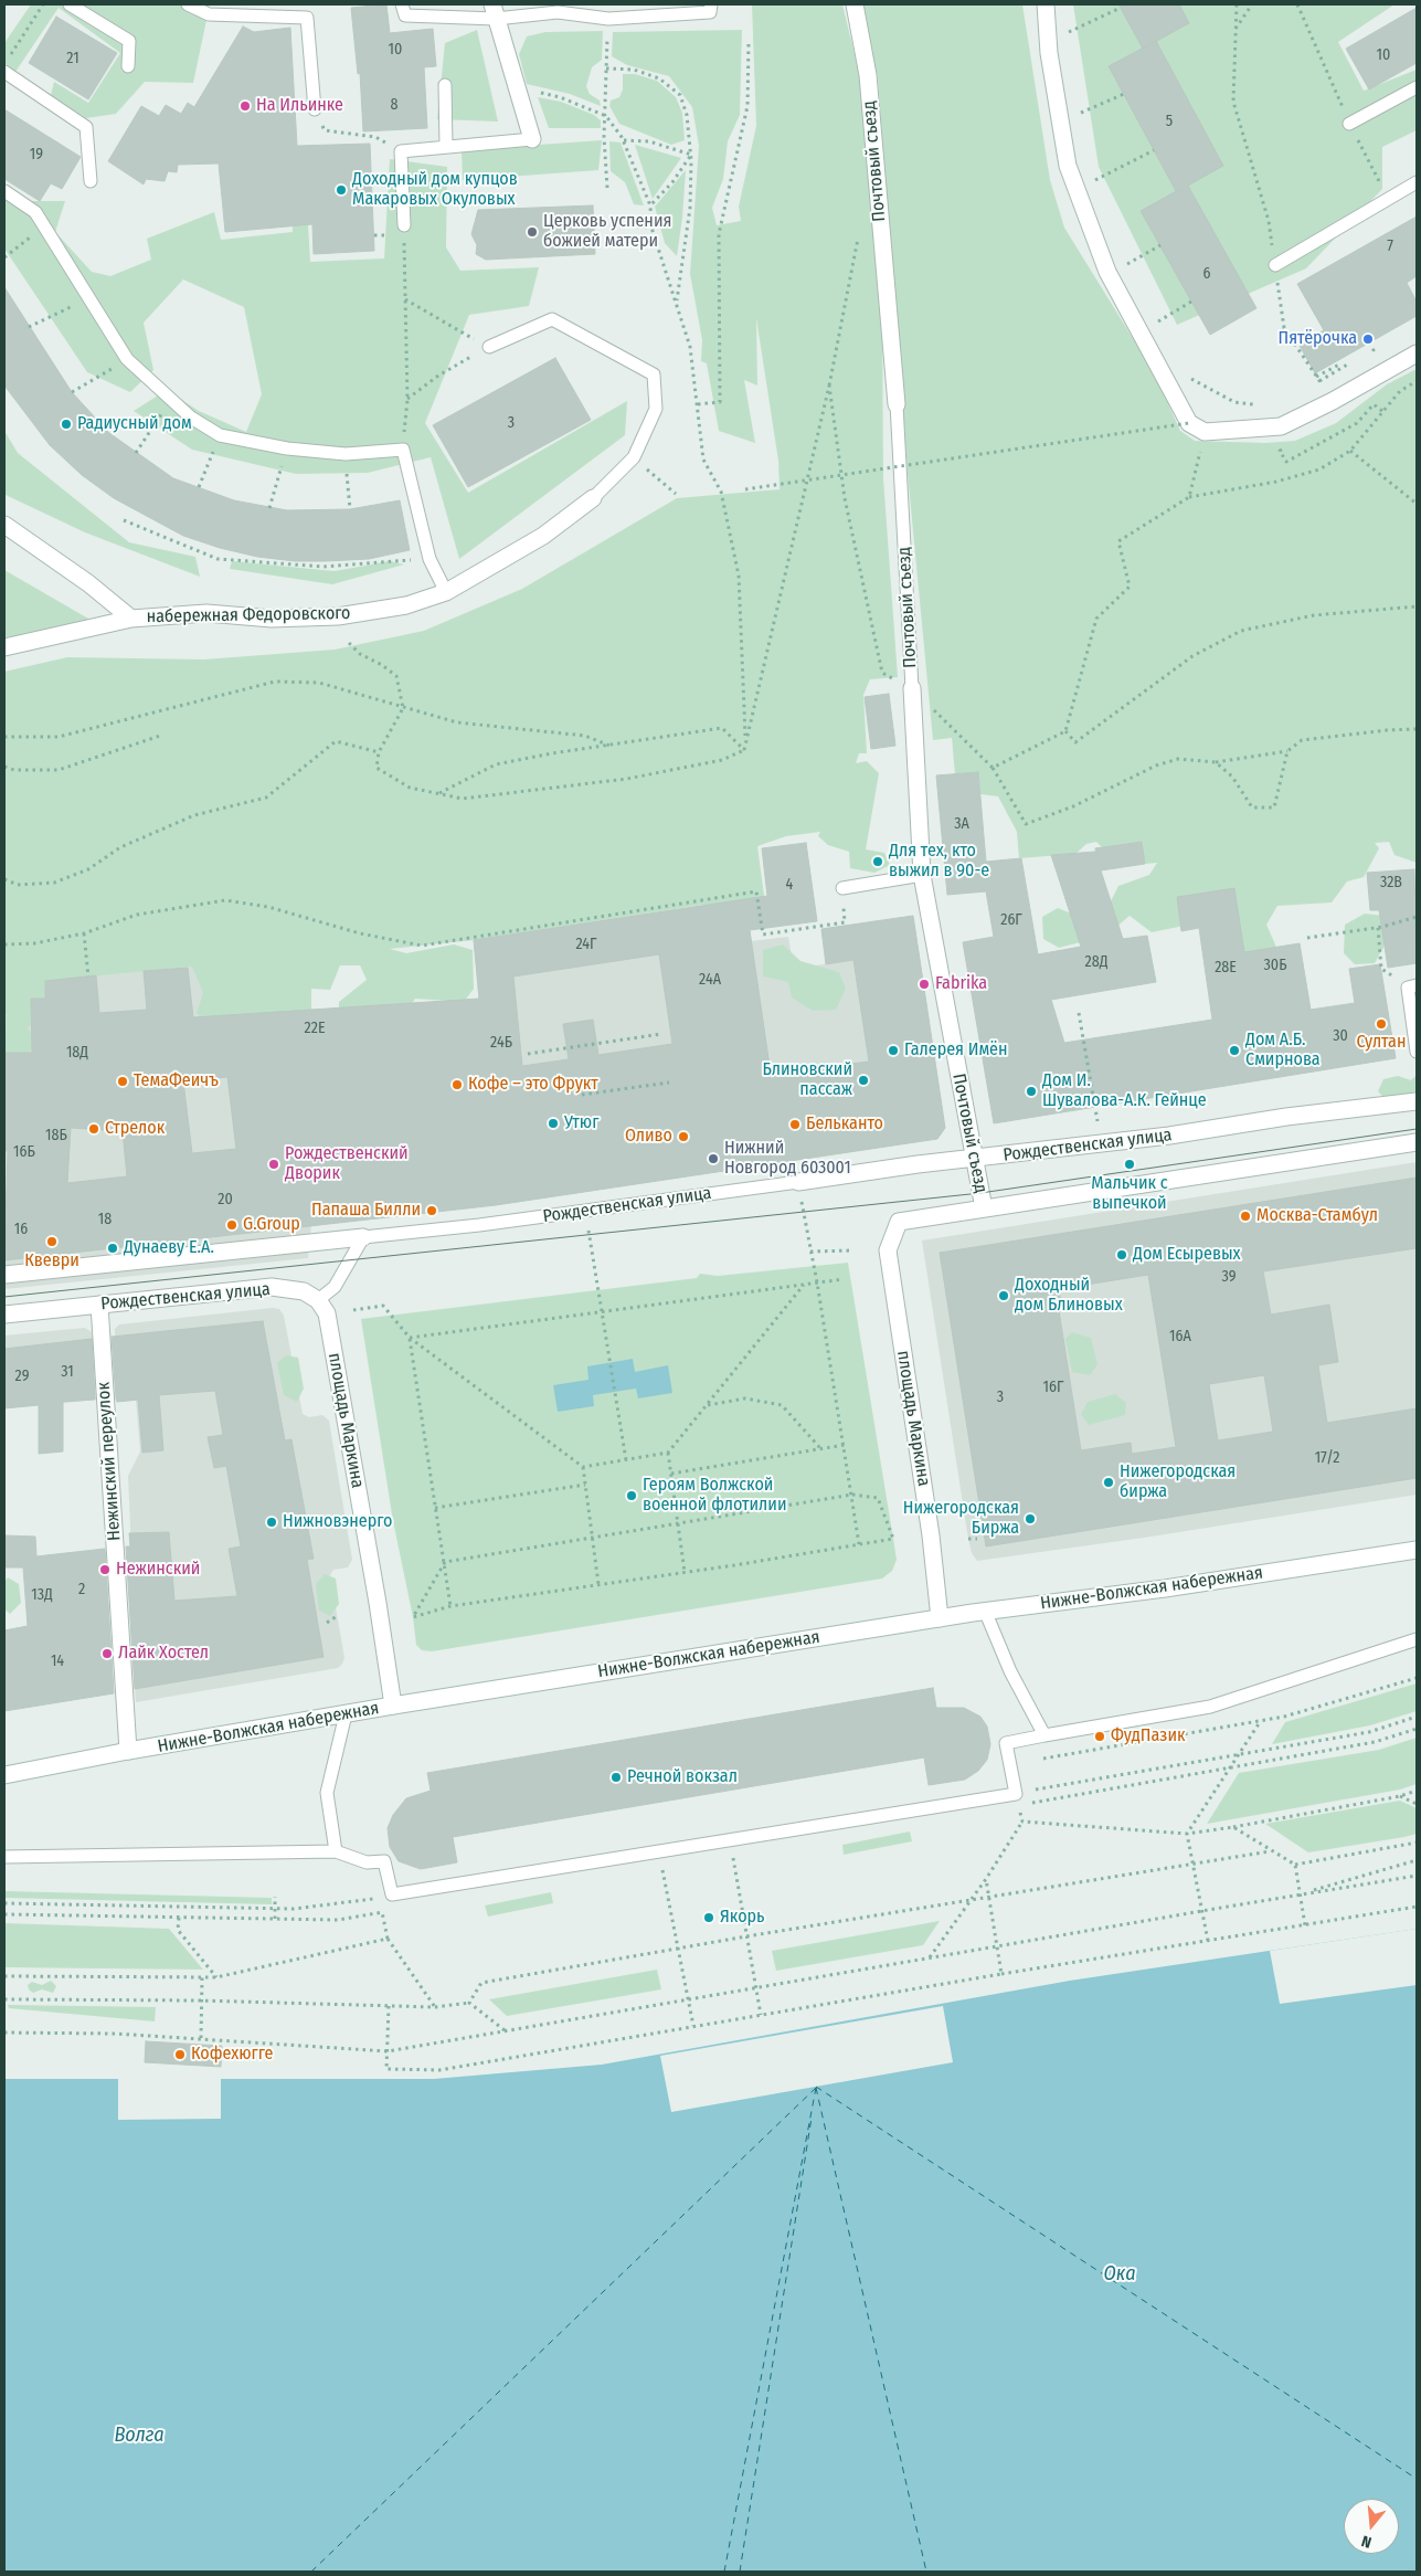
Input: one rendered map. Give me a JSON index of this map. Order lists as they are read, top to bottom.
{
  "streets": {
    "street": [
      "Почтовый съезд",
      "набережная Федоровского",
      "Рождественская улица",
      "площадь Маркина",
      "Нежинский переулок",
      "Нижне-Волжская набережная"
    ]
  },
  "crossings": [
    ["Почтовый съезд", "Рождественская улица"],
    ["Почтовый съезд", "площадь Маркина"],
    ["Рождественская улица", "площадь Маркина"],
    ["Рождественская улица", "Нежинский переулок"],
    ["площадь Маркина", "Нижне-Волжская набережная"],
    ["Нежинский переулок", "Нижне-Волжская набережная"]
  ],
  "water": ["Ока", "Волга"],
  "places": [
    "На Ильинке",
    "Доходный дом купцов Макаровых Окуловых",
    "Церковь успения божией матери",
    "Пятёрочка",
    "Радиусный дом",
    "Для тех, кто выжил в 90-е",
    "Fabrika",
    "Султан",
    "Галерея Имён",
    "Дом А.Б. Смирнова",
    "Блиновский пассаж",
    "ТемаФеичъ",
    "Кофе – это Фрукт",
    "Дом И. Шувалова-А.К. Гейнце",
    "Утюг",
    "Бельканто",
    "Стрелок",
    "Оливо",
    "Нижний Новгород 603001",
    "Рождественский Дворик",
    "Мальчик с выпечкой",
    "Папаша Билли",
    "Москва-Стамбул",
    "G.Group",
    "Квеври",
    "Дунаеву Е.А.",
    "Дом Есыревых",
    "Доходный дом Блиновых",
    "Нижегородская биржа",
    "Героям Волжской военной флотилии",
    "Нижегородская Биржа",
    "Нижновэнерго",
    "Нежинский",
    "Лайк Хостел",
    "ФудПазик",
    "Речной вокзал",
    "Якорь",
    "Кофехюгге"
  ],
  "house_numbers": [
    "10",
    "10",
    "21",
    "8",
    "5",
    "19",
    "7",
    "6",
    "3",
    "3А",
    "32В",
    "4",
    "26Г",
    "24Г",
    "28Д",
    "30Б",
    "28Е",
    "24А",
    "22Е",
    "30",
    "24Б",
    "18Д",
    "18Б",
    "16Б",
    "20",
    "18",
    "16",
    "39",
    "16А",
    "31",
    "29",
    "16Г",
    "3",
    "17/2",
    "2",
    "13Д",
    "14"
  ],
  "north": "bottom"
}
